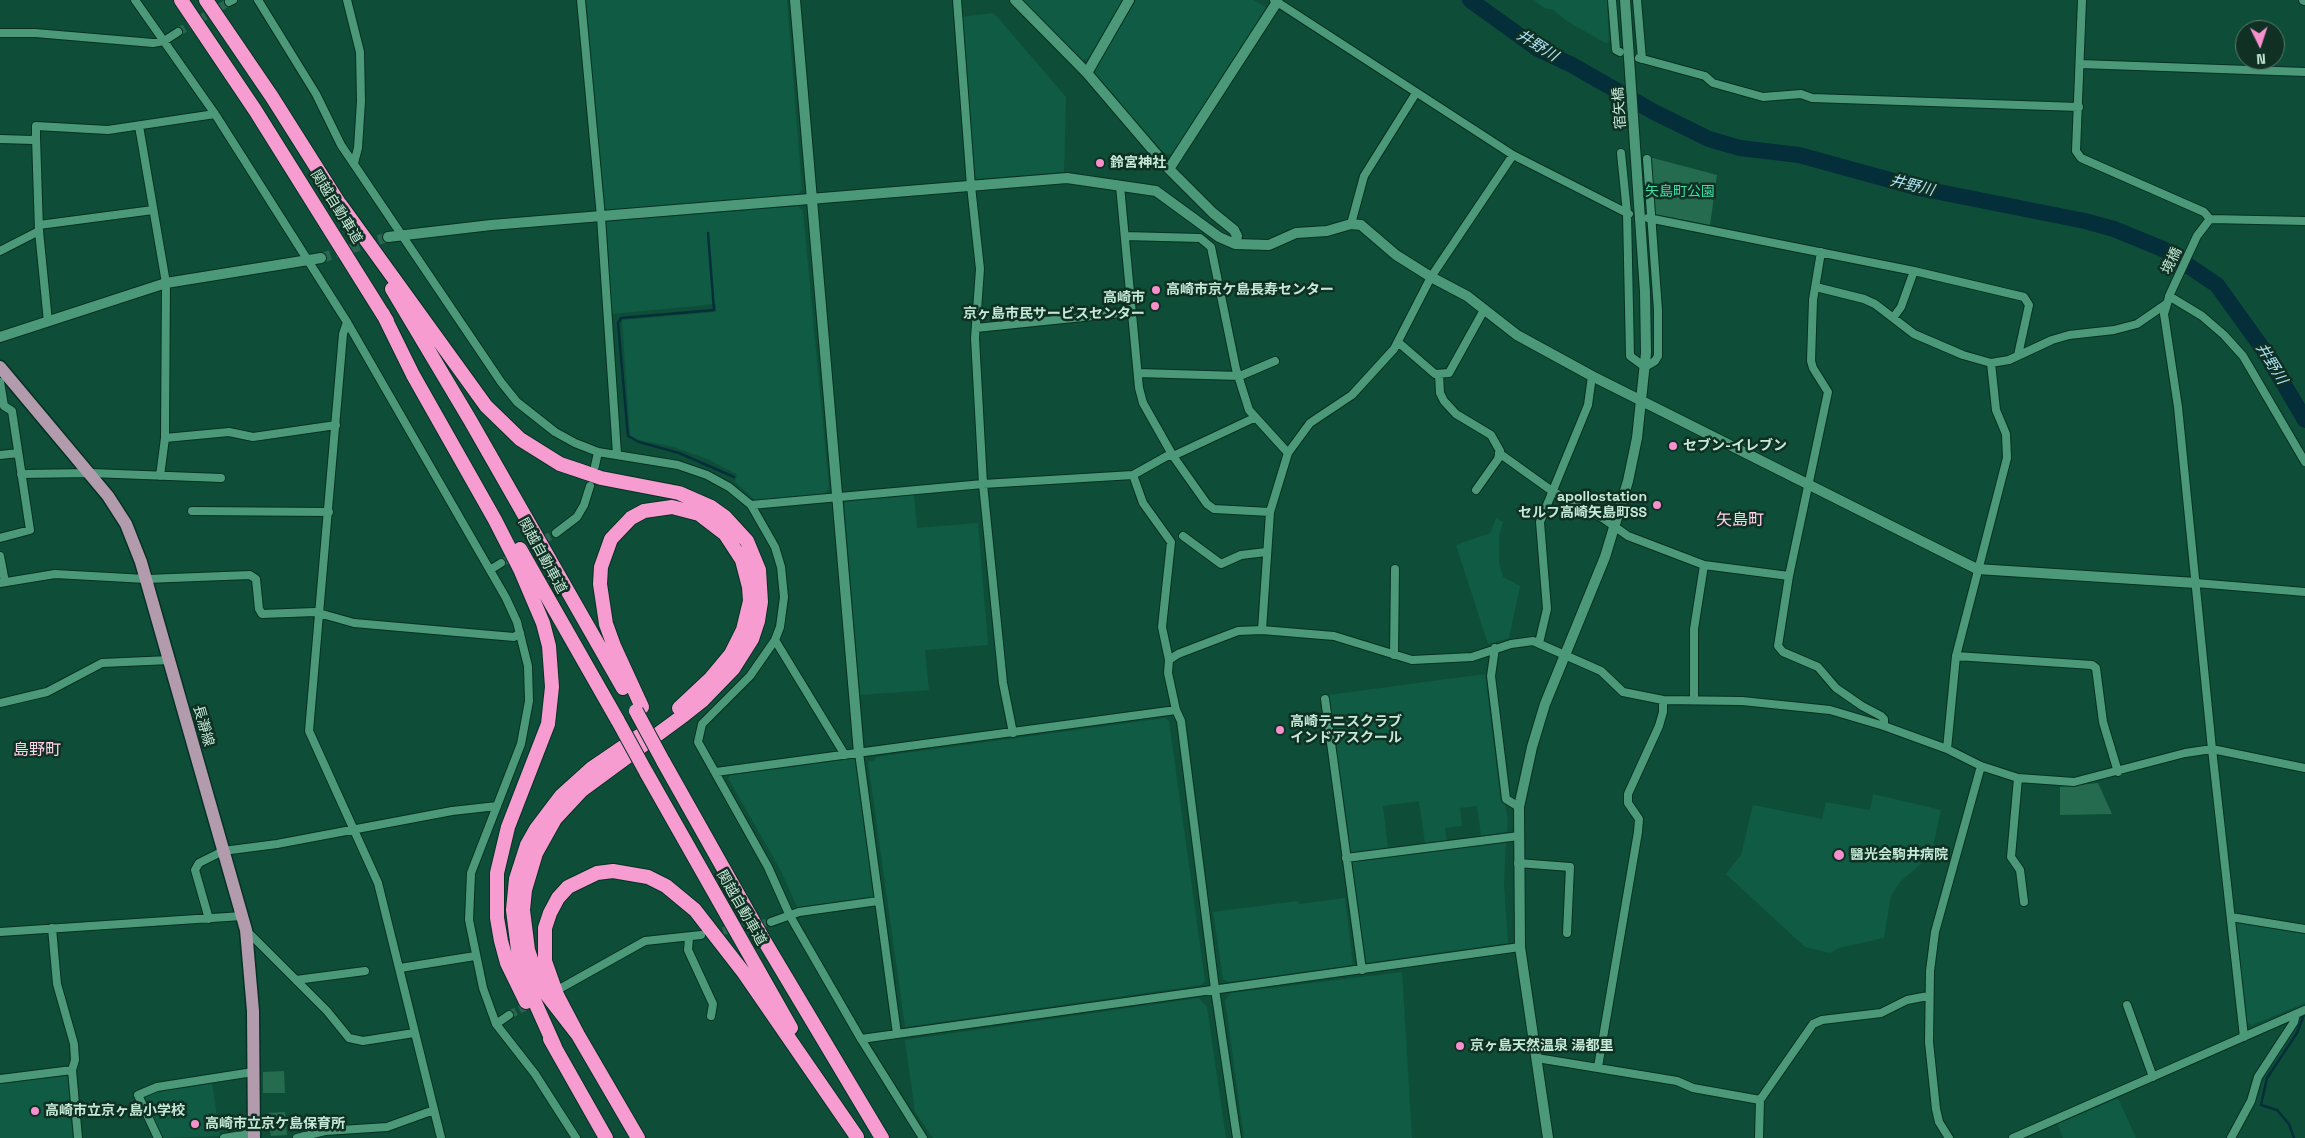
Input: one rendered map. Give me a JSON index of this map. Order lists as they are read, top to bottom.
{
  "streets": {
    "highway": ["関越自動車道"],
    "main road": ["長瀞線"],
    "street": ["宿矢橋", "境橋"]
  },
  "districts": ["矢島町", "島野町"],
  "water": ["井野川"],
  "parks": ["矢島町公園"],
  "places": [
    "鈴宮神社",
    "高崎市京ケ島長寿センター",
    "高崎市 京ヶ島市民サービスセンター",
    "セブン-イレブン",
    "apollostation セルフ高崎矢島町SS",
    "高崎テニスクラブ インドアスクール",
    "醫光会駒井病院",
    "京ヶ島天然温泉 湯都里",
    "高崎市立京ヶ島小学校",
    "高崎市立京ケ島保育所"
  ],
  "north": "bottom"
}
